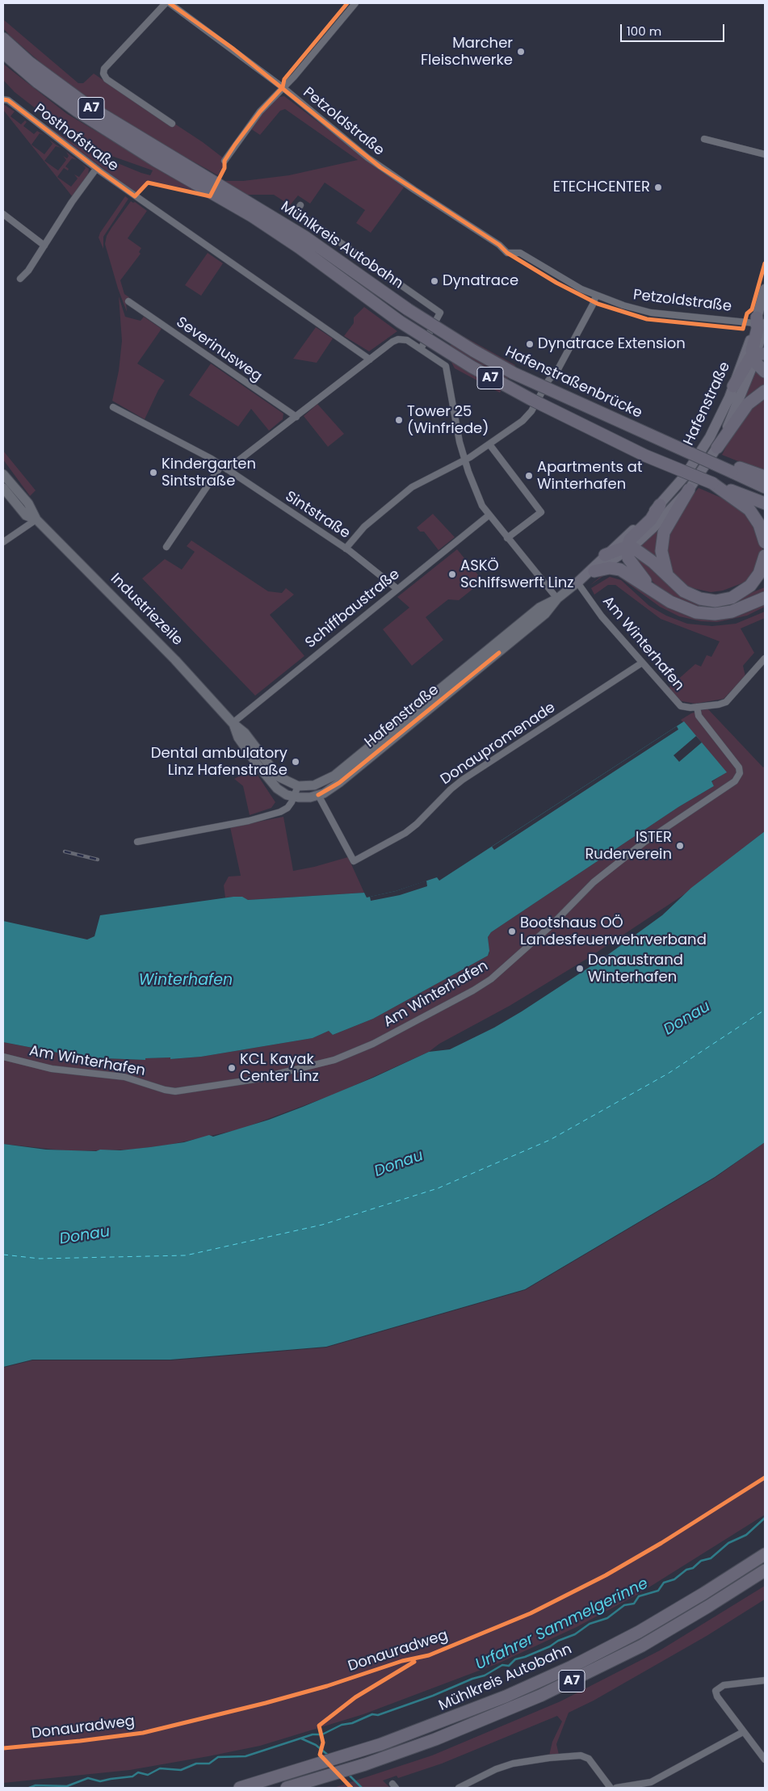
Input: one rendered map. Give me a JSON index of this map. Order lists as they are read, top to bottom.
{
  "streets": {
    "highway": ["A7", "Mühlkreis Autobahn", "Hafenstraßenbrücke"],
    "main road": ["Hafenstraße", "Industriezeile"],
    "street": [
      "Petzoldstraße",
      "Posthofstraße",
      "Severinusweg",
      "Sintstraße",
      "Schiffbaustraße",
      "Am Winterhafen",
      "Donaupromenade"
    ],
    "cycle path": ["Donauradweg"]
  },
  "crossings": [
    ["A7", "Mühlkreis Autobahn"],
    ["Petzoldstraße", "Hafenstraße"],
    ["Mühlkreis Autobahn", "Hafenstraßenbrücke"],
    ["Hafenstraße", "Am Winterhafen"],
    ["Hafenstraße", "Donaupromenade"],
    ["Sintstraße", "Schiffbaustraße"],
    ["Schiffbaustraße", "Industriezeile"],
    ["Am Winterhafen", "Donaupromenade"]
  ],
  "water": ["Winterhafen", "Donau", "Urfahrer Sammelgerinne"],
  "places": [
    "Marcher Fleischwerke",
    "ETECHCENTER",
    "Dynatrace",
    "Dynatrace Extension",
    "Tower 25 (Winfriede)",
    "Kindergarten Sintstraße",
    "Apartments at Winterhafen",
    "ASKÖ Schiffswerft Linz",
    "Dental ambulatory Linz Hafenstraße",
    "ISTER Ruderverein",
    "Bootshaus OÖ Landesfeuerwehrverband",
    "Donaustrand Winterhafen",
    "KCL Kayak Center Linz"
  ],
  "scale_bar": "100 m"
}
